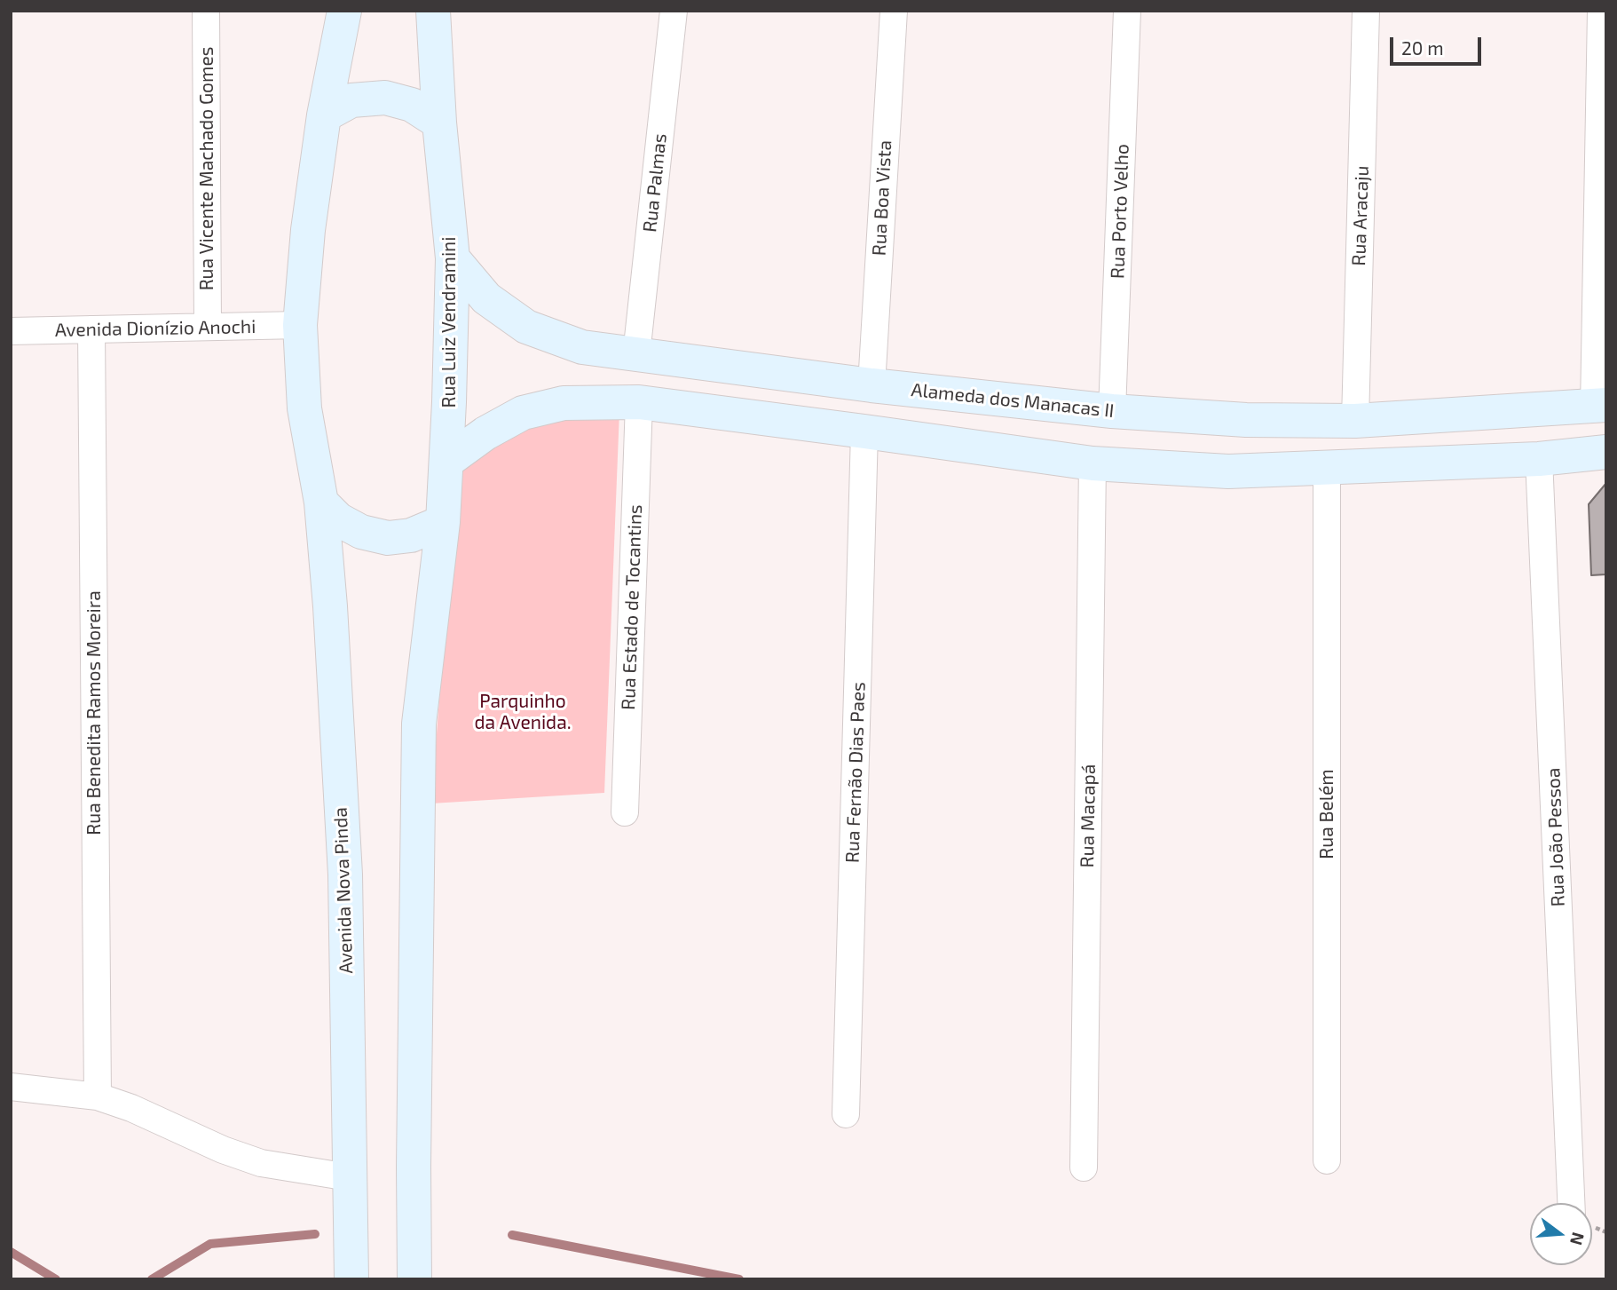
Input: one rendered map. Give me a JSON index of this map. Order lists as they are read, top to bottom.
{
  "streets": {
    "street": [
      "Rua Vicente Machado Gomes",
      "Rua Palmas",
      "Rua Boa Vista",
      "Rua Porto Velho",
      "Rua Aracaju",
      "Rua Luiz Vendramini",
      "Avenida Dionízio Anochi",
      "Alameda dos Manacas II",
      "Rua Estado de Tocantins",
      "Rua Benedita Ramos Moreira",
      "Rua Fernão Dias Paes",
      "Rua Belém",
      "Rua Macapá",
      "Rua João Pessoa",
      "Avenida Nova Pinda"
    ]
  },
  "crossings": [
    ["Rua Vicente Machado Gomes", "Avenida Dionízio Anochi"],
    ["Rua Palmas", "Alameda dos Manacas II"],
    ["Rua Boa Vista", "Alameda dos Manacas II"],
    ["Rua Porto Velho", "Alameda dos Manacas II"],
    ["Rua Aracaju", "Alameda dos Manacas II"],
    ["Rua Luiz Vendramini", "Alameda dos Manacas II"],
    ["Avenida Dionízio Anochi", "Rua Benedita Ramos Moreira"],
    ["Avenida Dionízio Anochi", "Avenida Nova Pinda"]
  ],
  "parks": ["Parquinho da Avenida."],
  "scale_bar": "20 m",
  "north": "right"
}
